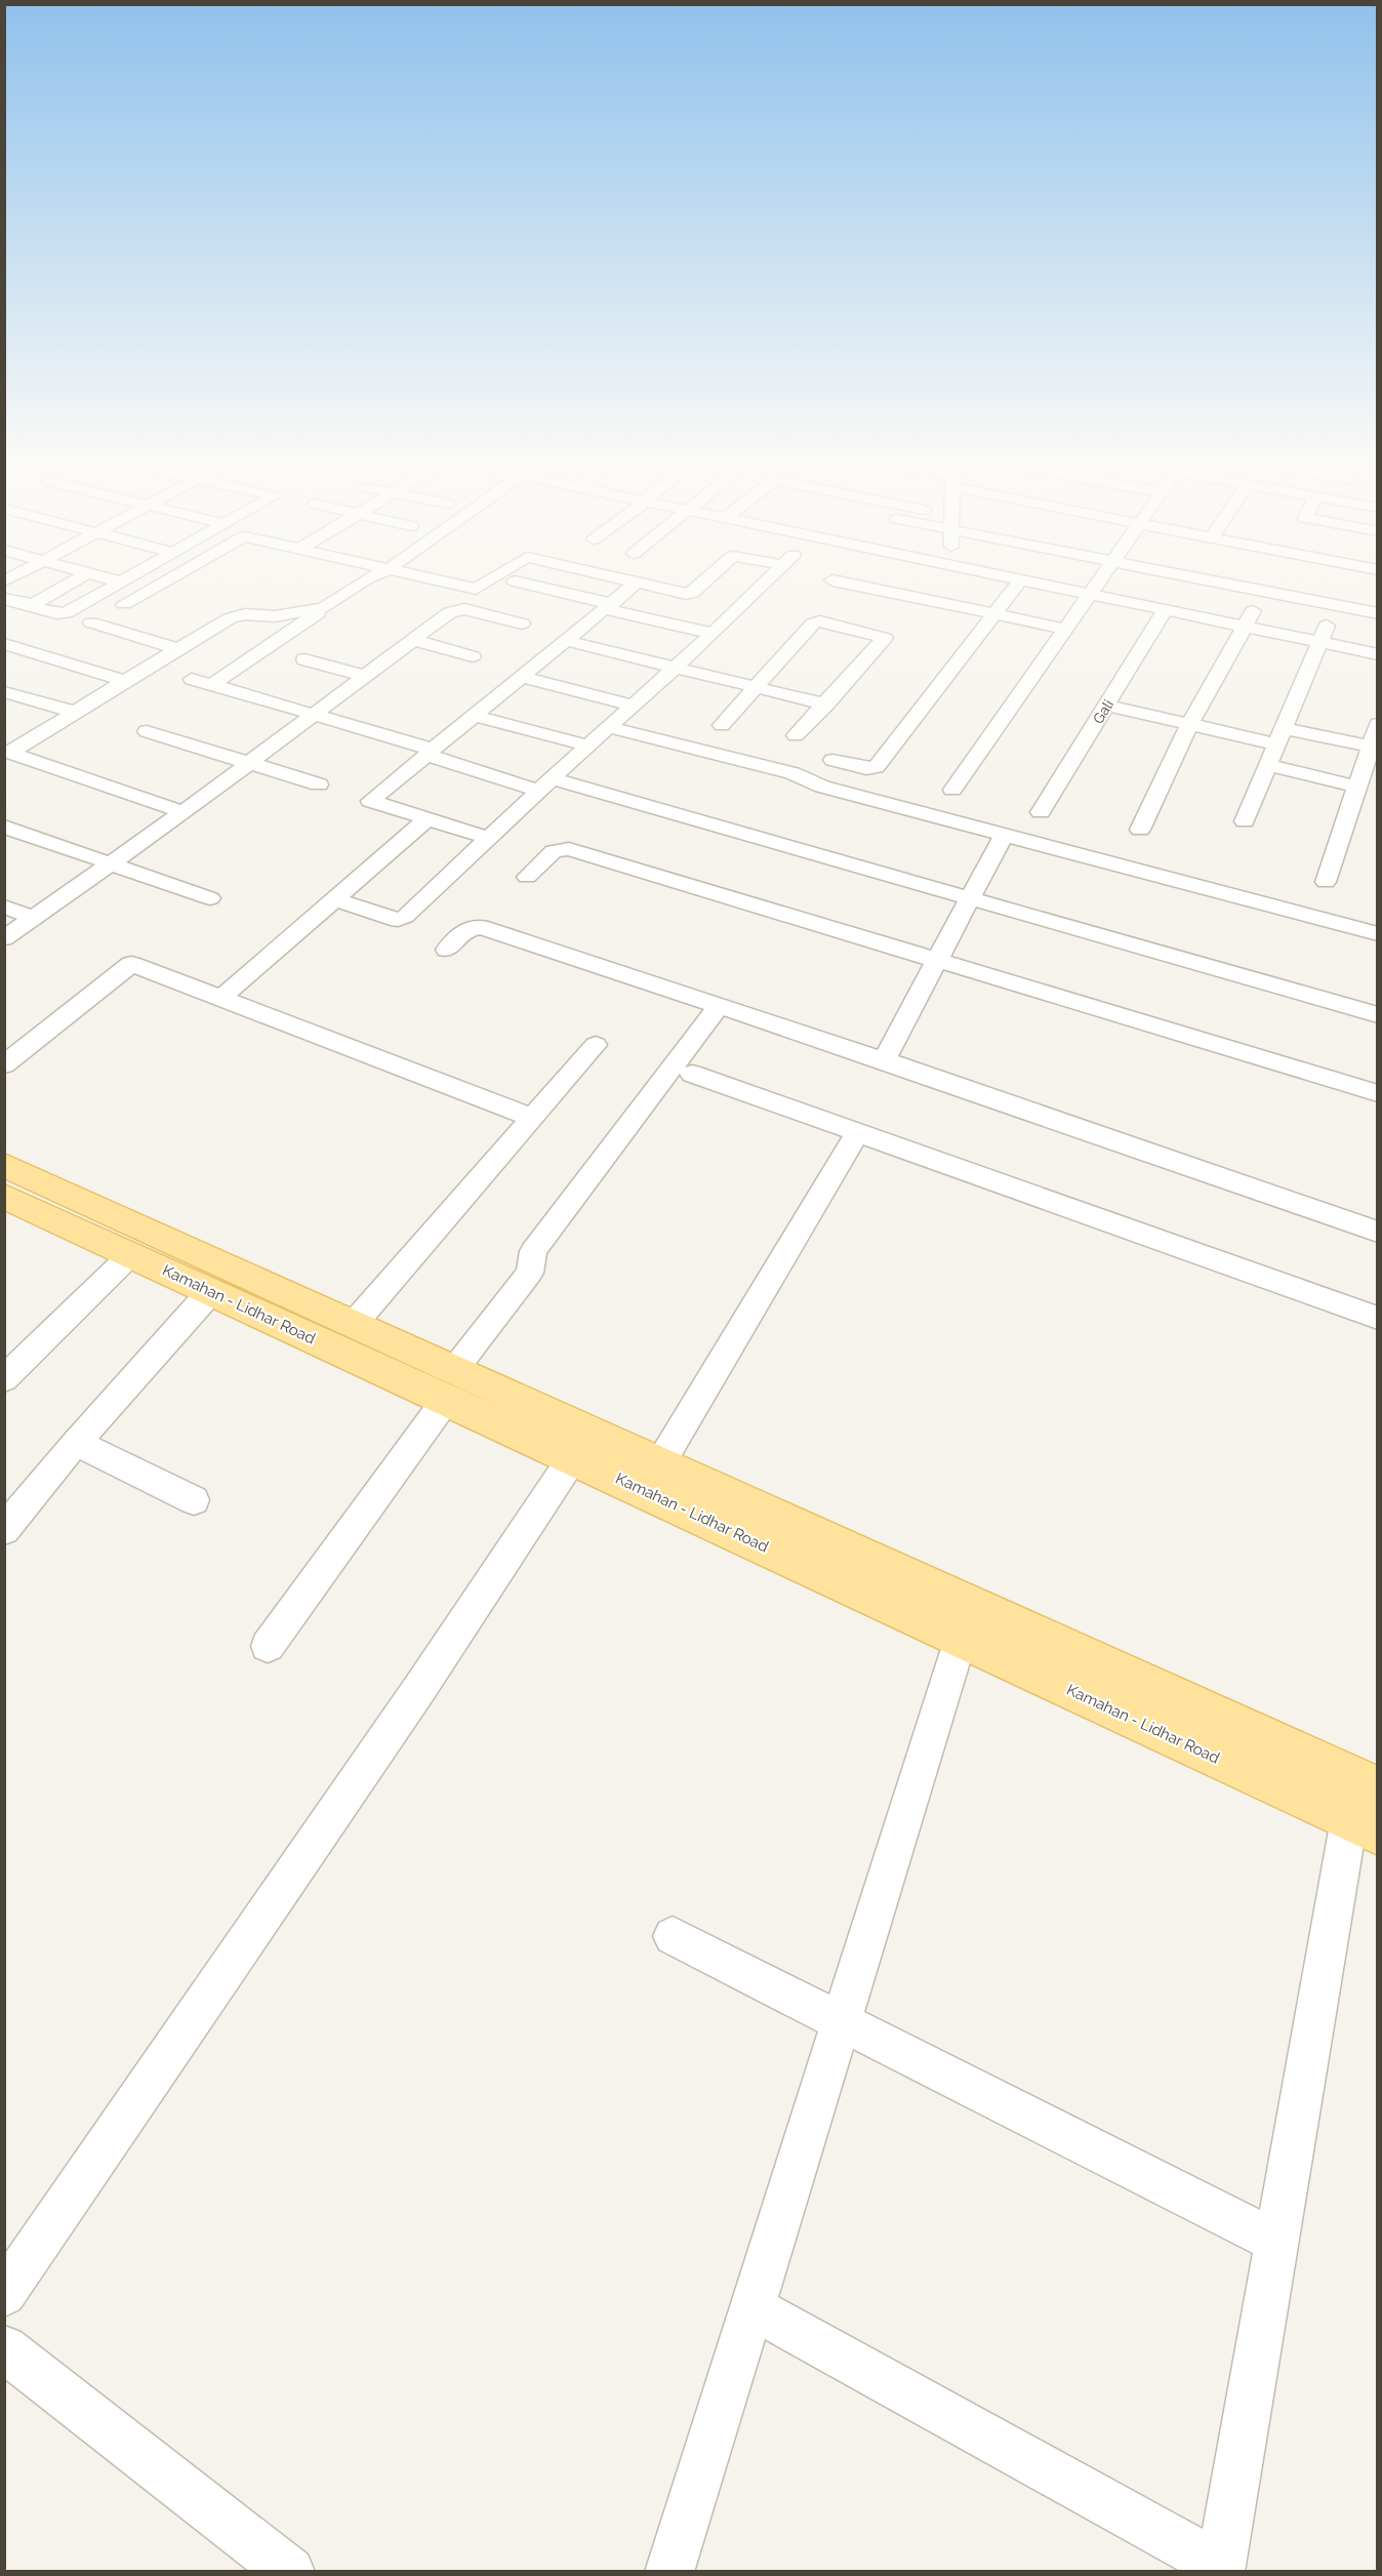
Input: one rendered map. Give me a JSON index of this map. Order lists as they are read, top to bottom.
{
  "streets": {
    "main road": ["Kamahan - Lidhar Road"],
    "street": ["Gali"]
  }
}
